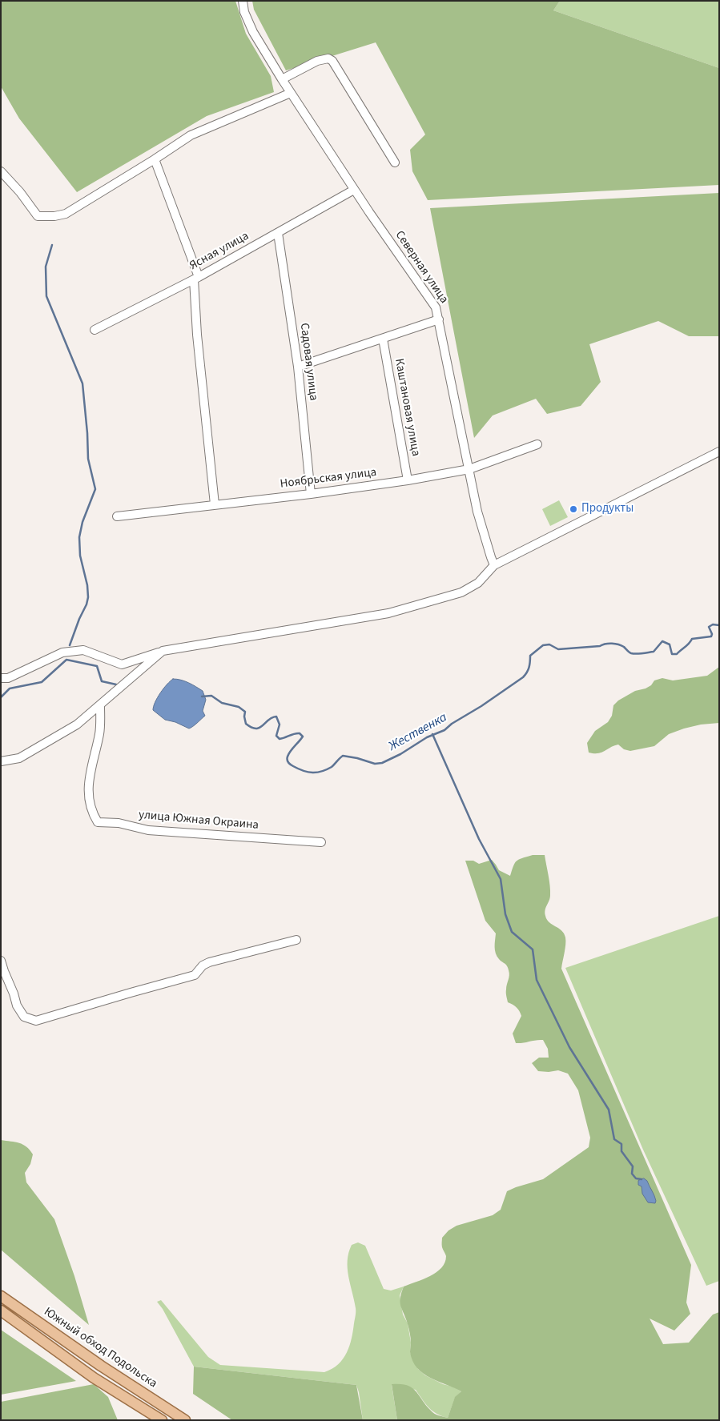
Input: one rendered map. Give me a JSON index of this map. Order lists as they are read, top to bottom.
{
  "streets": {
    "main road": ["Южный обход Подольска"],
    "street": [
      "Ясная улица",
      "Северная улица",
      "Садовая улица",
      "Каштановая улица",
      "Ноябрьская улица",
      "улица Южная Окраина"
    ]
  },
  "crossings": [
    ["Ясная улица", "Северная улица"],
    ["Ясная улица", "Садовая улица"],
    ["Северная улица", "Ноябрьская улица"],
    ["Садовая улица", "Ноябрьская улица"],
    ["Каштановая улица", "Ноябрьская улица"]
  ],
  "water": ["Жественка"],
  "places": ["Продукты"]
}
